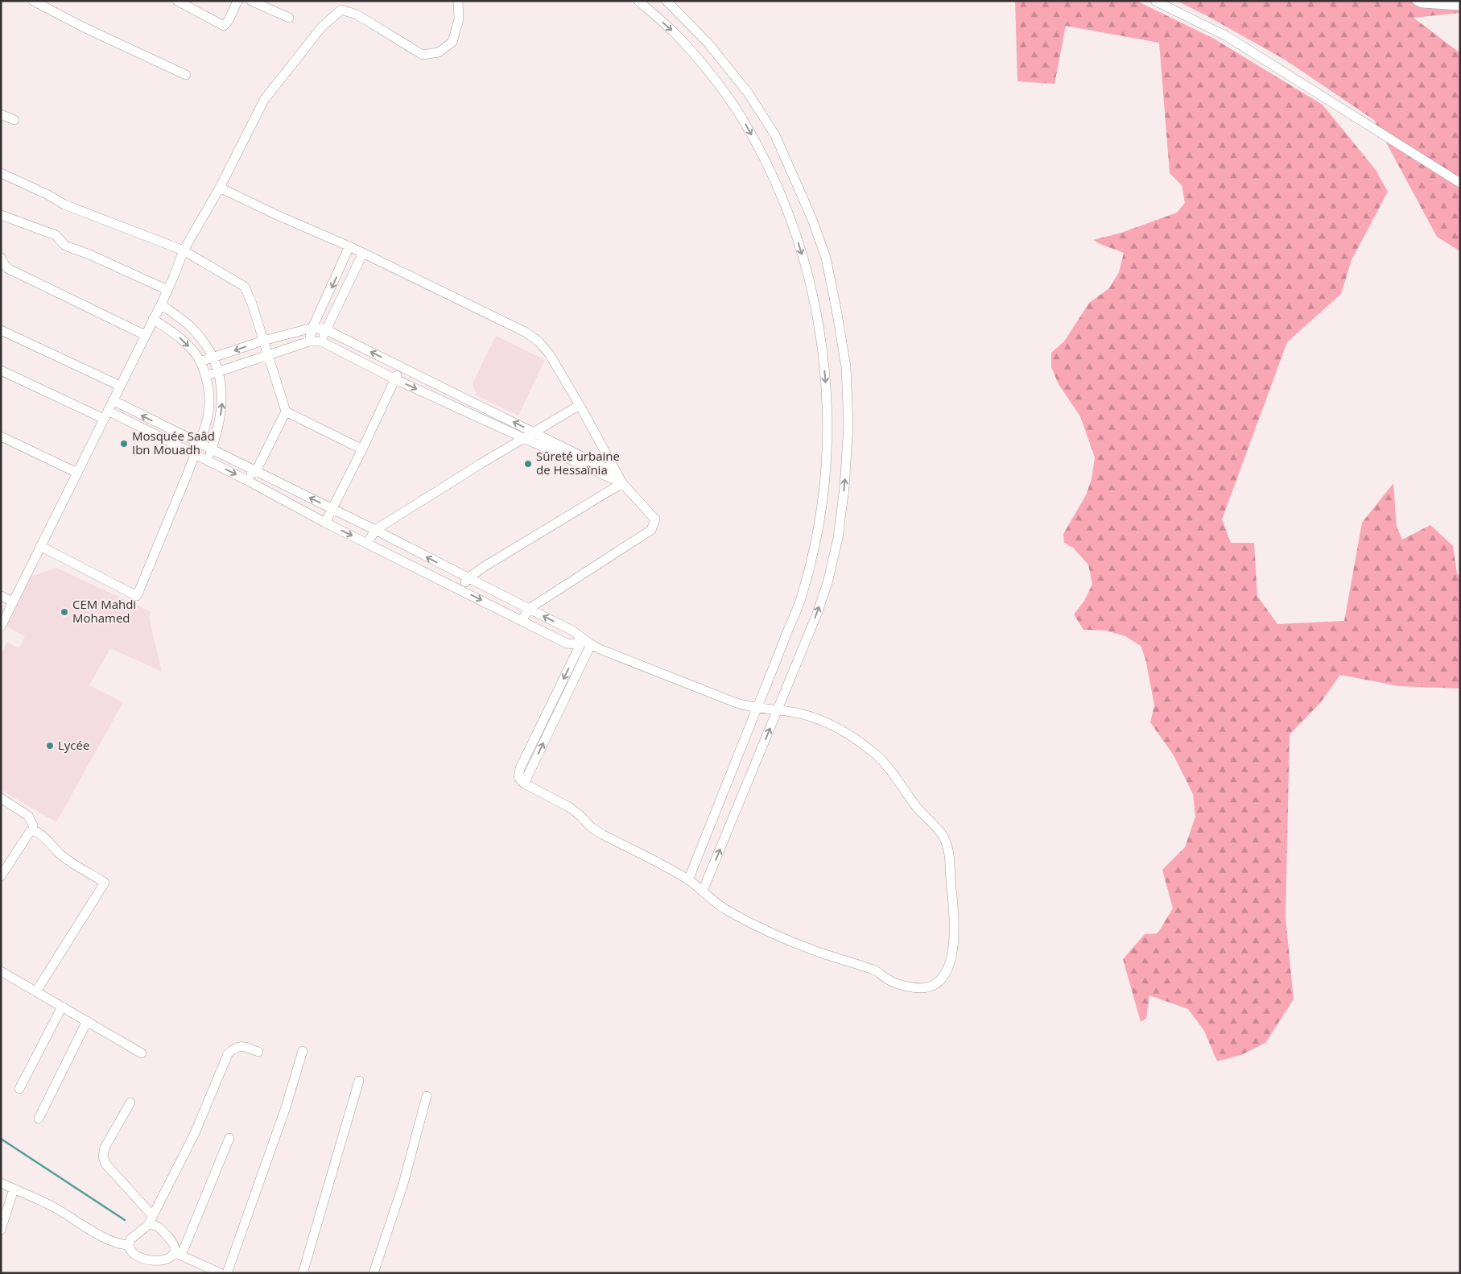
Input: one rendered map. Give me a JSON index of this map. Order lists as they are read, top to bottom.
{
  "places": [
    "Mosquée Saâd Ibn Mouadh",
    "Sûreté urbaine de Hessaïnia",
    "CEM Mahdi Mohamed",
    "Lycée"
  ]
}
